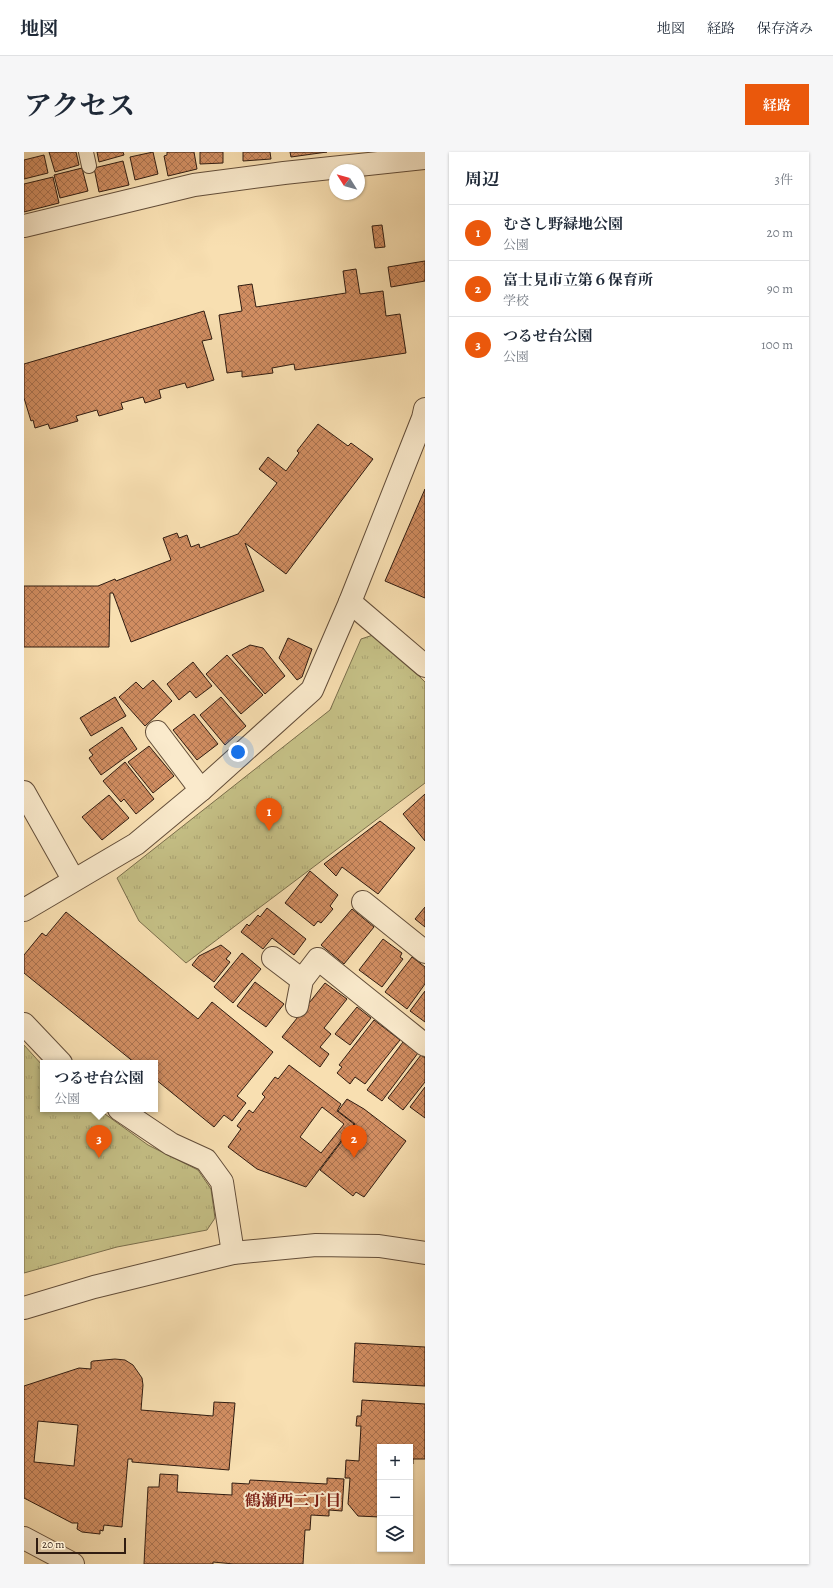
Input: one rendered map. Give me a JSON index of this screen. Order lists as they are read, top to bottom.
{
  "districts": ["鶴瀬西二丁目"],
  "scale_bar": "20 m",
  "north": "top left",
  "page": {
    "header": "地図",
    "nav": ["地図", "経路", "保存済み"],
    "title": "アクセス",
    "buttons": "経路",
    "heading": ["周辺", "3件"],
    "list": [
      {
        "mark": "1",
        "name": "むさし野緑地公園",
        "note": "公園",
        "value": "20 m"
      },
      {
        "mark": "2",
        "name": "富士見市立第６保育所",
        "note": "学校",
        "value": "90 m"
      },
      {
        "mark": "3",
        "name": "つるせ台公園",
        "note": "公園",
        "value": "100 m"
      }
    ],
    "pins": ["1", "2", "3"],
    "popup": ["つるせ台公園", "公園"],
    "map_buttons": ["+", "−"],
    "scale": "20 m"
  }
}
